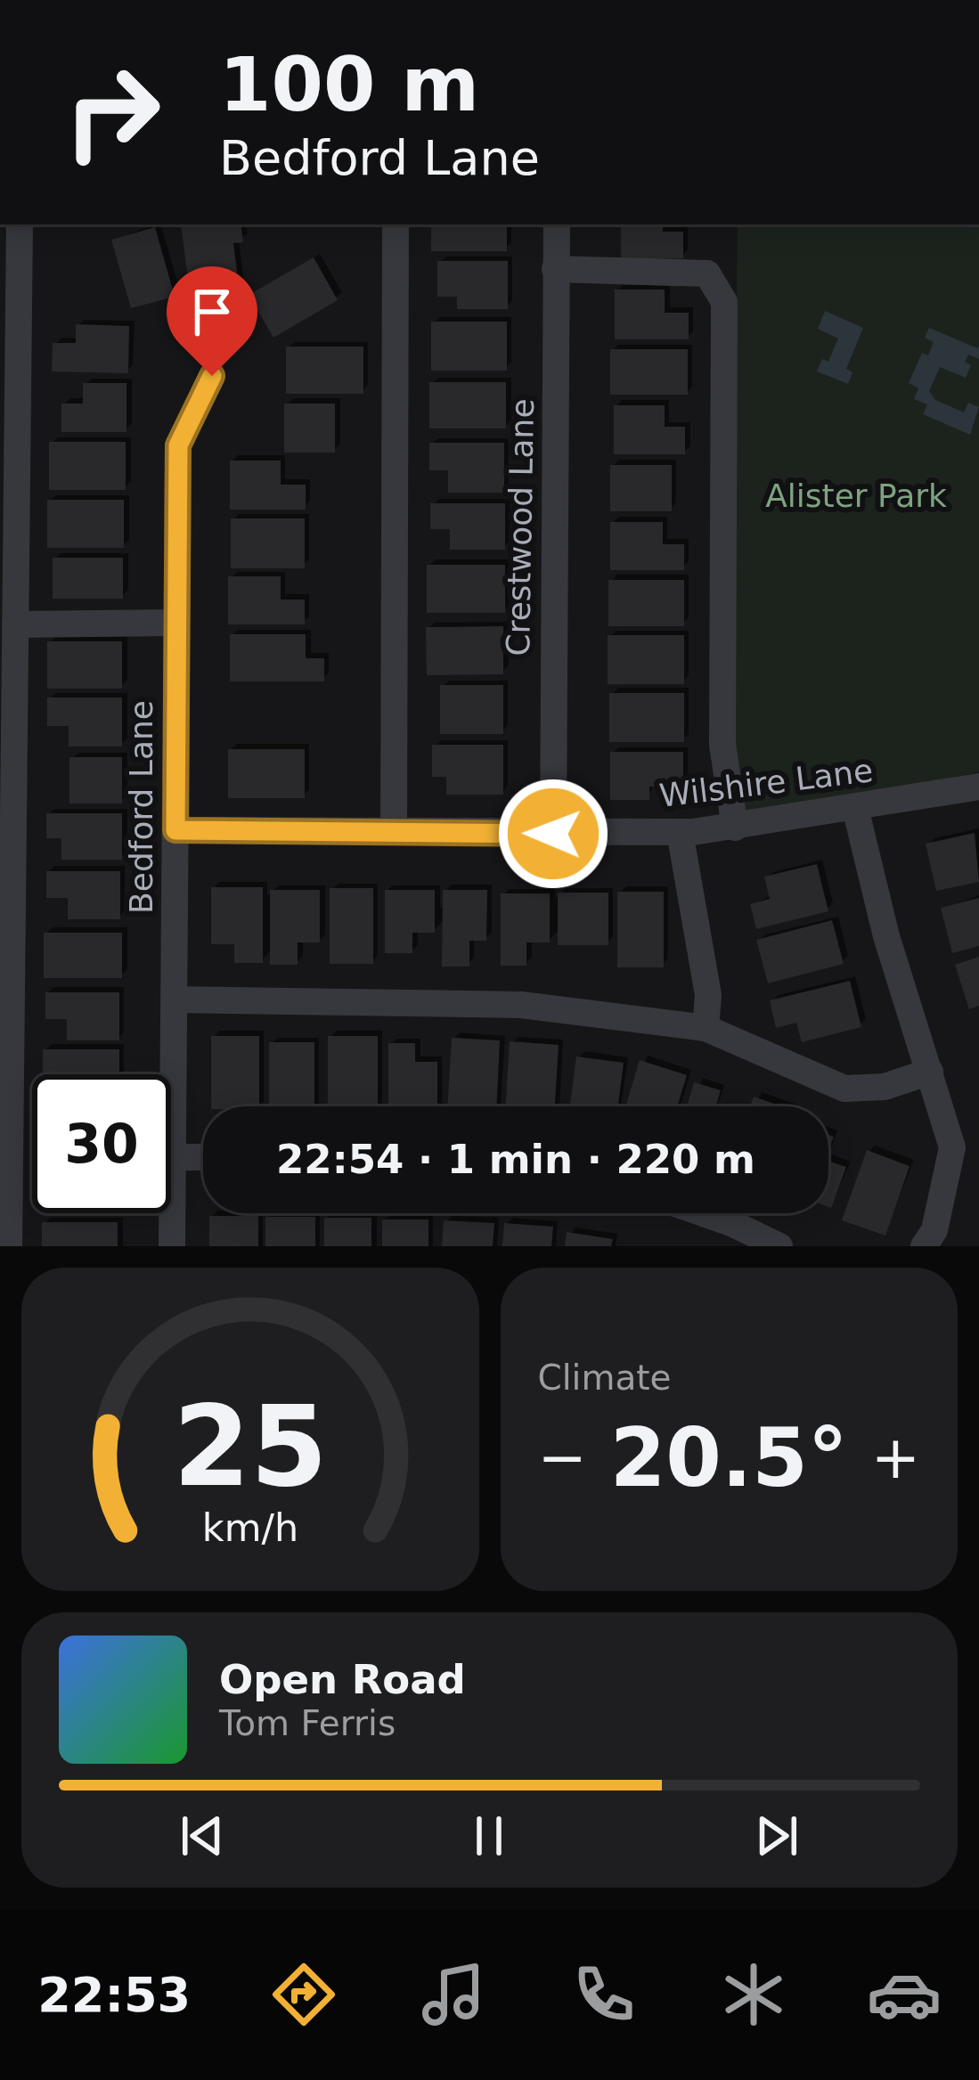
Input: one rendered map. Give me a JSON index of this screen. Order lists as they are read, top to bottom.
{
  "streets": {
    "street": ["Crestwood Lane", "Wilshire Lane", "Bedford Lane"]
  },
  "crossings": [
    ["Crestwood Lane", "Wilshire Lane"],
    ["Wilshire Lane", "Bedford Lane"]
  ],
  "parks": ["Alister Park"],
  "page": {
    "turn": ["100 m", "Bedford Lane"],
    "limit": "30",
    "trip": "22:54 · 1 min · 220 m",
    "tile": "Climate",
    "heat": ["−", "20.5°", "+"],
    "song": ["Open Road", "Tom Ferris"],
    "tabs": "22:53",
    "gauge": ["25", "km/h"]
  }
}
